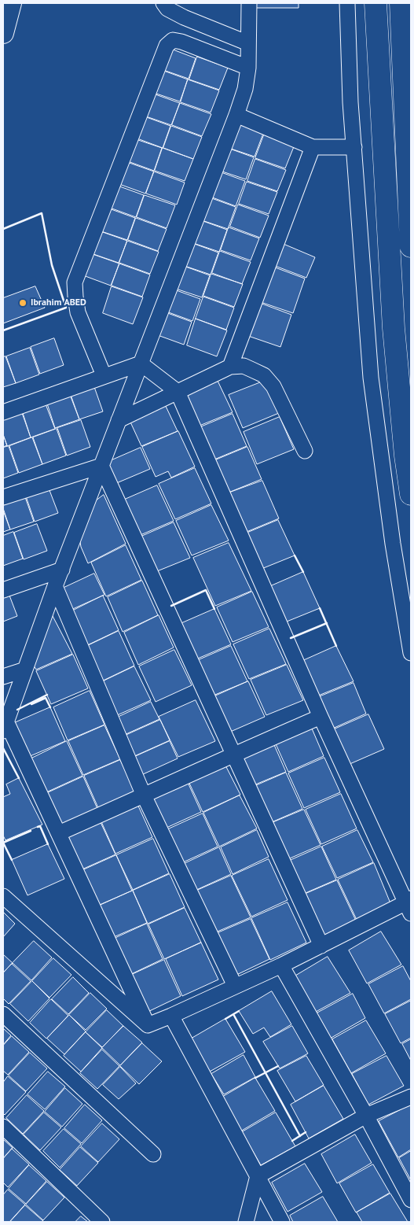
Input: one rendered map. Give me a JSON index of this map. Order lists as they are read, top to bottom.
{
  "places": ["Ibrahim ABED"]
}
